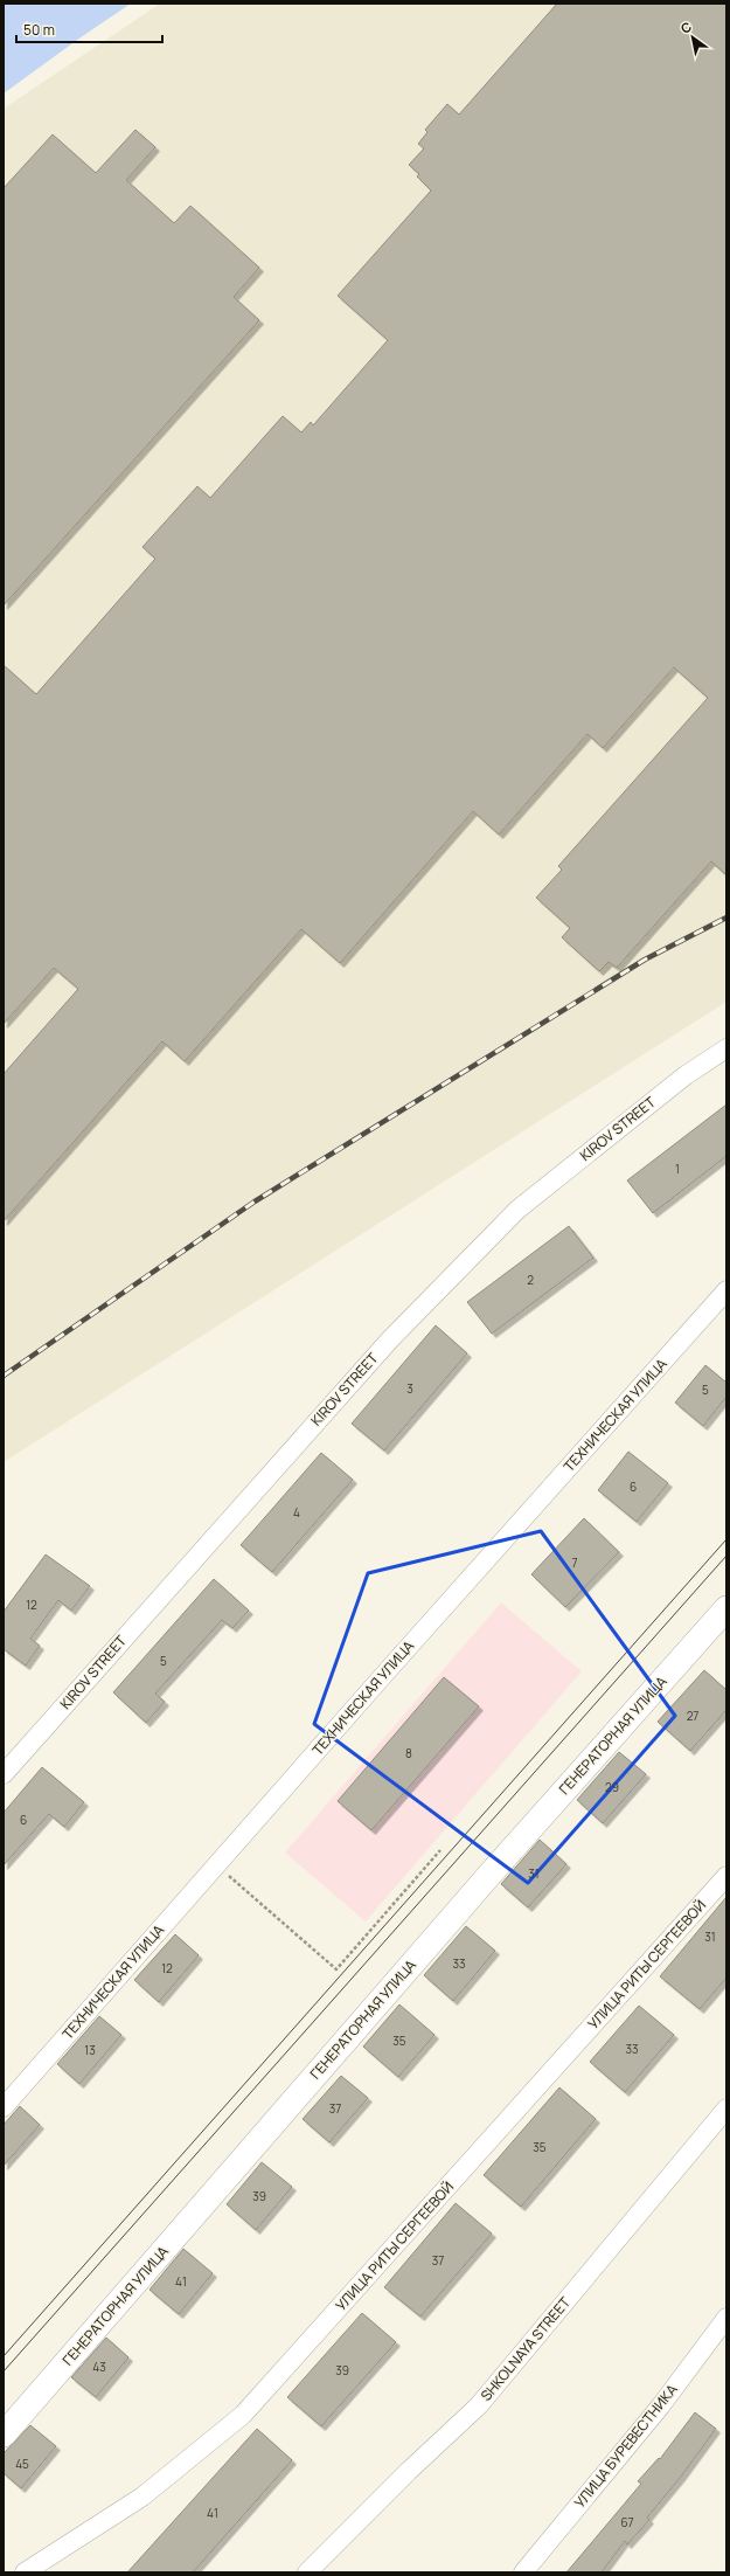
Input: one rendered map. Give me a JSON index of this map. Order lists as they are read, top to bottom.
{
  "streets": {
    "main road": ["ГЕНЕРАТОРНАЯ УЛИЦА"],
    "street": [
      "KIROV STREET",
      "ТЕХНИЧЕСКАЯ УЛИЦА",
      "УЛИЦА РИТЫ СЕРГЕЕВОЙ",
      "SHKOLNAYA STREET",
      "УЛИЦА БУРЕВЕСТНИКА"
    ]
  },
  "house_numbers": [
    "1",
    "2",
    "3",
    "5",
    "6",
    "4",
    "7",
    "12",
    "5",
    "27",
    "8",
    "29",
    "6",
    "31",
    "31",
    "33",
    "12",
    "35",
    "33",
    "13",
    "37",
    "35",
    "39",
    "37",
    "41",
    "43",
    "39",
    "45",
    "41",
    "67"
  ],
  "scale_bar": "50 m",
  "north": "top left"
}
